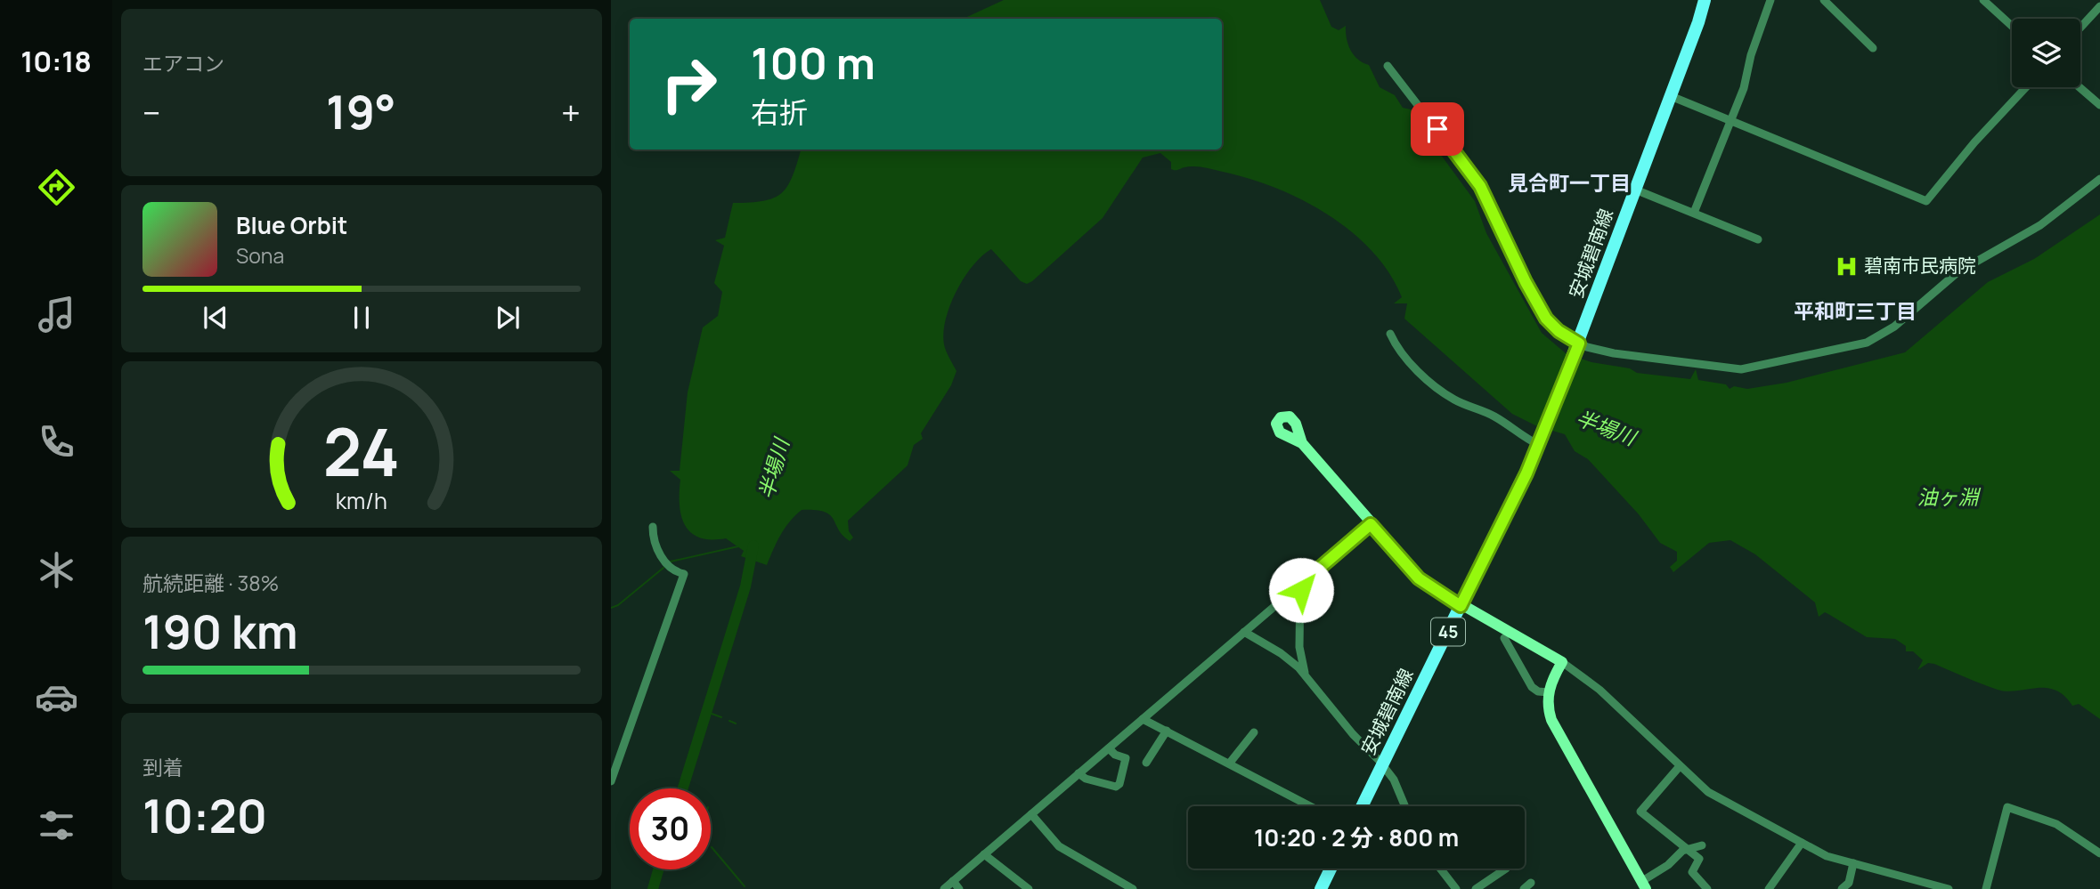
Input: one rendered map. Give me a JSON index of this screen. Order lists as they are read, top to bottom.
{
  "streets": {
    "main road": ["安城碧南線", "45"]
  },
  "districts": ["見合町一丁目", "平和町三丁目"],
  "water": ["半場川", "油ヶ淵"],
  "places": {
    "hospital": ["碧南市民病院"]
  },
  "page": {
    "tabs": "10:18",
    "tile": [
      "エアコン",
      ["航続距離 · 38%", "190 km"],
      ["到着", "10:20"]
    ],
    "turn": ["100 m", "右折"],
    "heat": ["−", "19°", "+"],
    "song": ["Blue Orbit", "Sona"],
    "limit": "30",
    "trip": "10:20 · 2 分 · 800 m",
    "gauge": ["24", "km/h"]
  }
}
